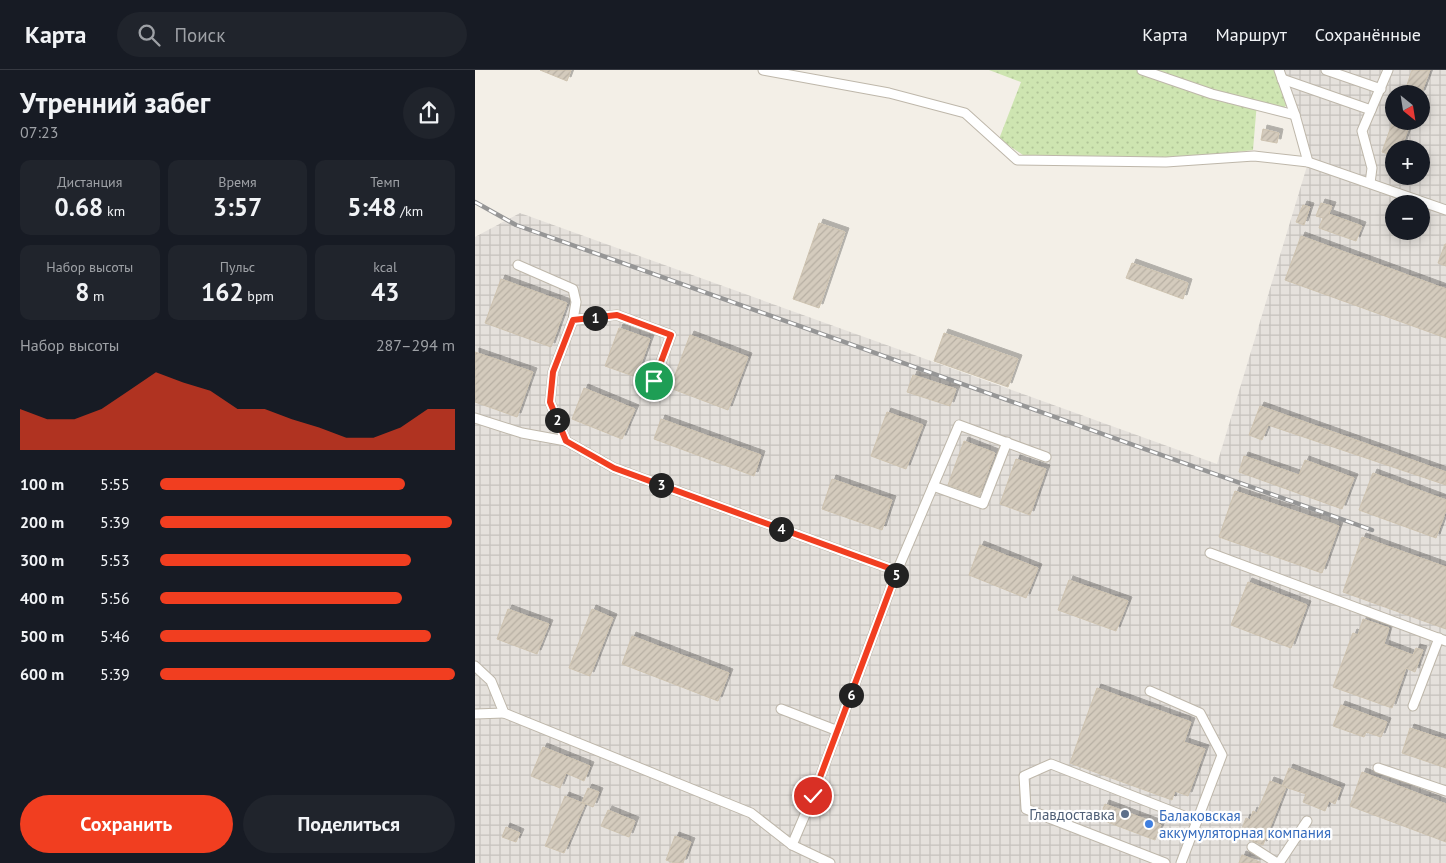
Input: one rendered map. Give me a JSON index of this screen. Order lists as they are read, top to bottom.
{
  "places": ["Главдоставка", "Балаковская аккумуляторная компания"],
  "north": "bottom right",
  "page": {
    "header": "Карта",
    "search": "Поиск",
    "nav": ["Карта", "Маршрут", "Сохранённые"],
    "heading": ["Утренний забег", "07:23"],
    "map_buttons": ["+", "−"],
    "stats": [
      ["Дистанция", "0.68 km"],
      ["Время", "3:57"],
      ["Темп", "5:48 /km"],
      ["Набор высоты", "8 m"],
      ["Пульс", "162 bpm"],
      ["kcal", "43"]
    ],
    "pins": [
      "1",
      "2",
      "3",
      "4",
      "5",
      "6"
    ],
    "chart": ["Набор высоты", "287–294 m"],
    "list": [
      {
        "name": "100 m",
        "note": "5:55"
      },
      {
        "name": "200 m",
        "note": "5:39"
      },
      {
        "name": "300 m",
        "note": "5:53"
      },
      {
        "name": "400 m",
        "note": "5:56"
      },
      {
        "name": "500 m",
        "note": "5:46"
      },
      {
        "name": "600 m",
        "note": "5:39"
      }
    ],
    "buttons": ["Сохранить", "Поделиться"]
  }
}
